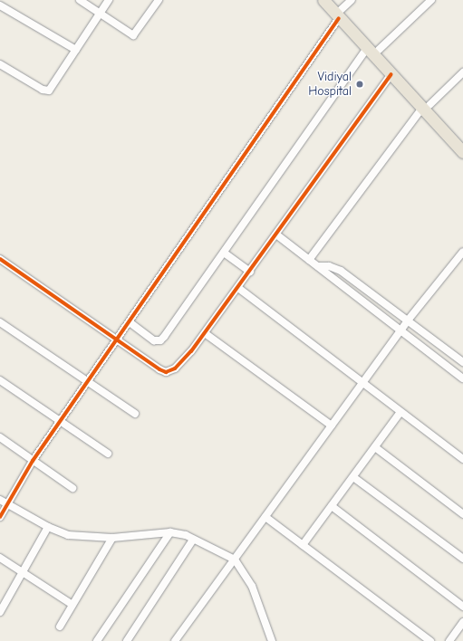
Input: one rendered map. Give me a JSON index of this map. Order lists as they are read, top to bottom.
{
  "places": ["Vidiyal Hospital"]
}
